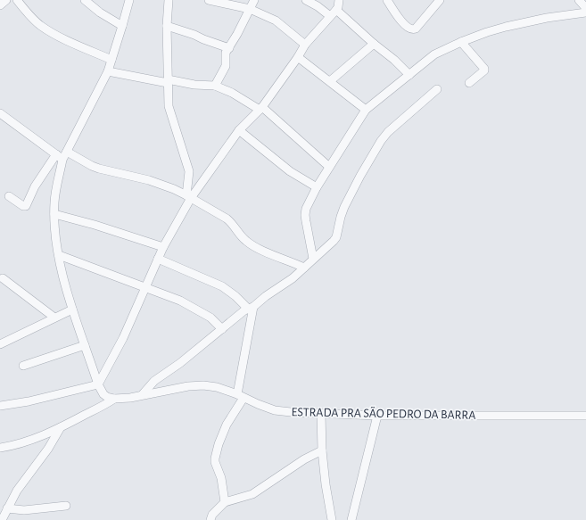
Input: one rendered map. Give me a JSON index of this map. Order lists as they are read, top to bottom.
{
  "streets": {
    "street": ["ESTRADA PRA SÃO PEDRO DA BARRA"]
  }
}
